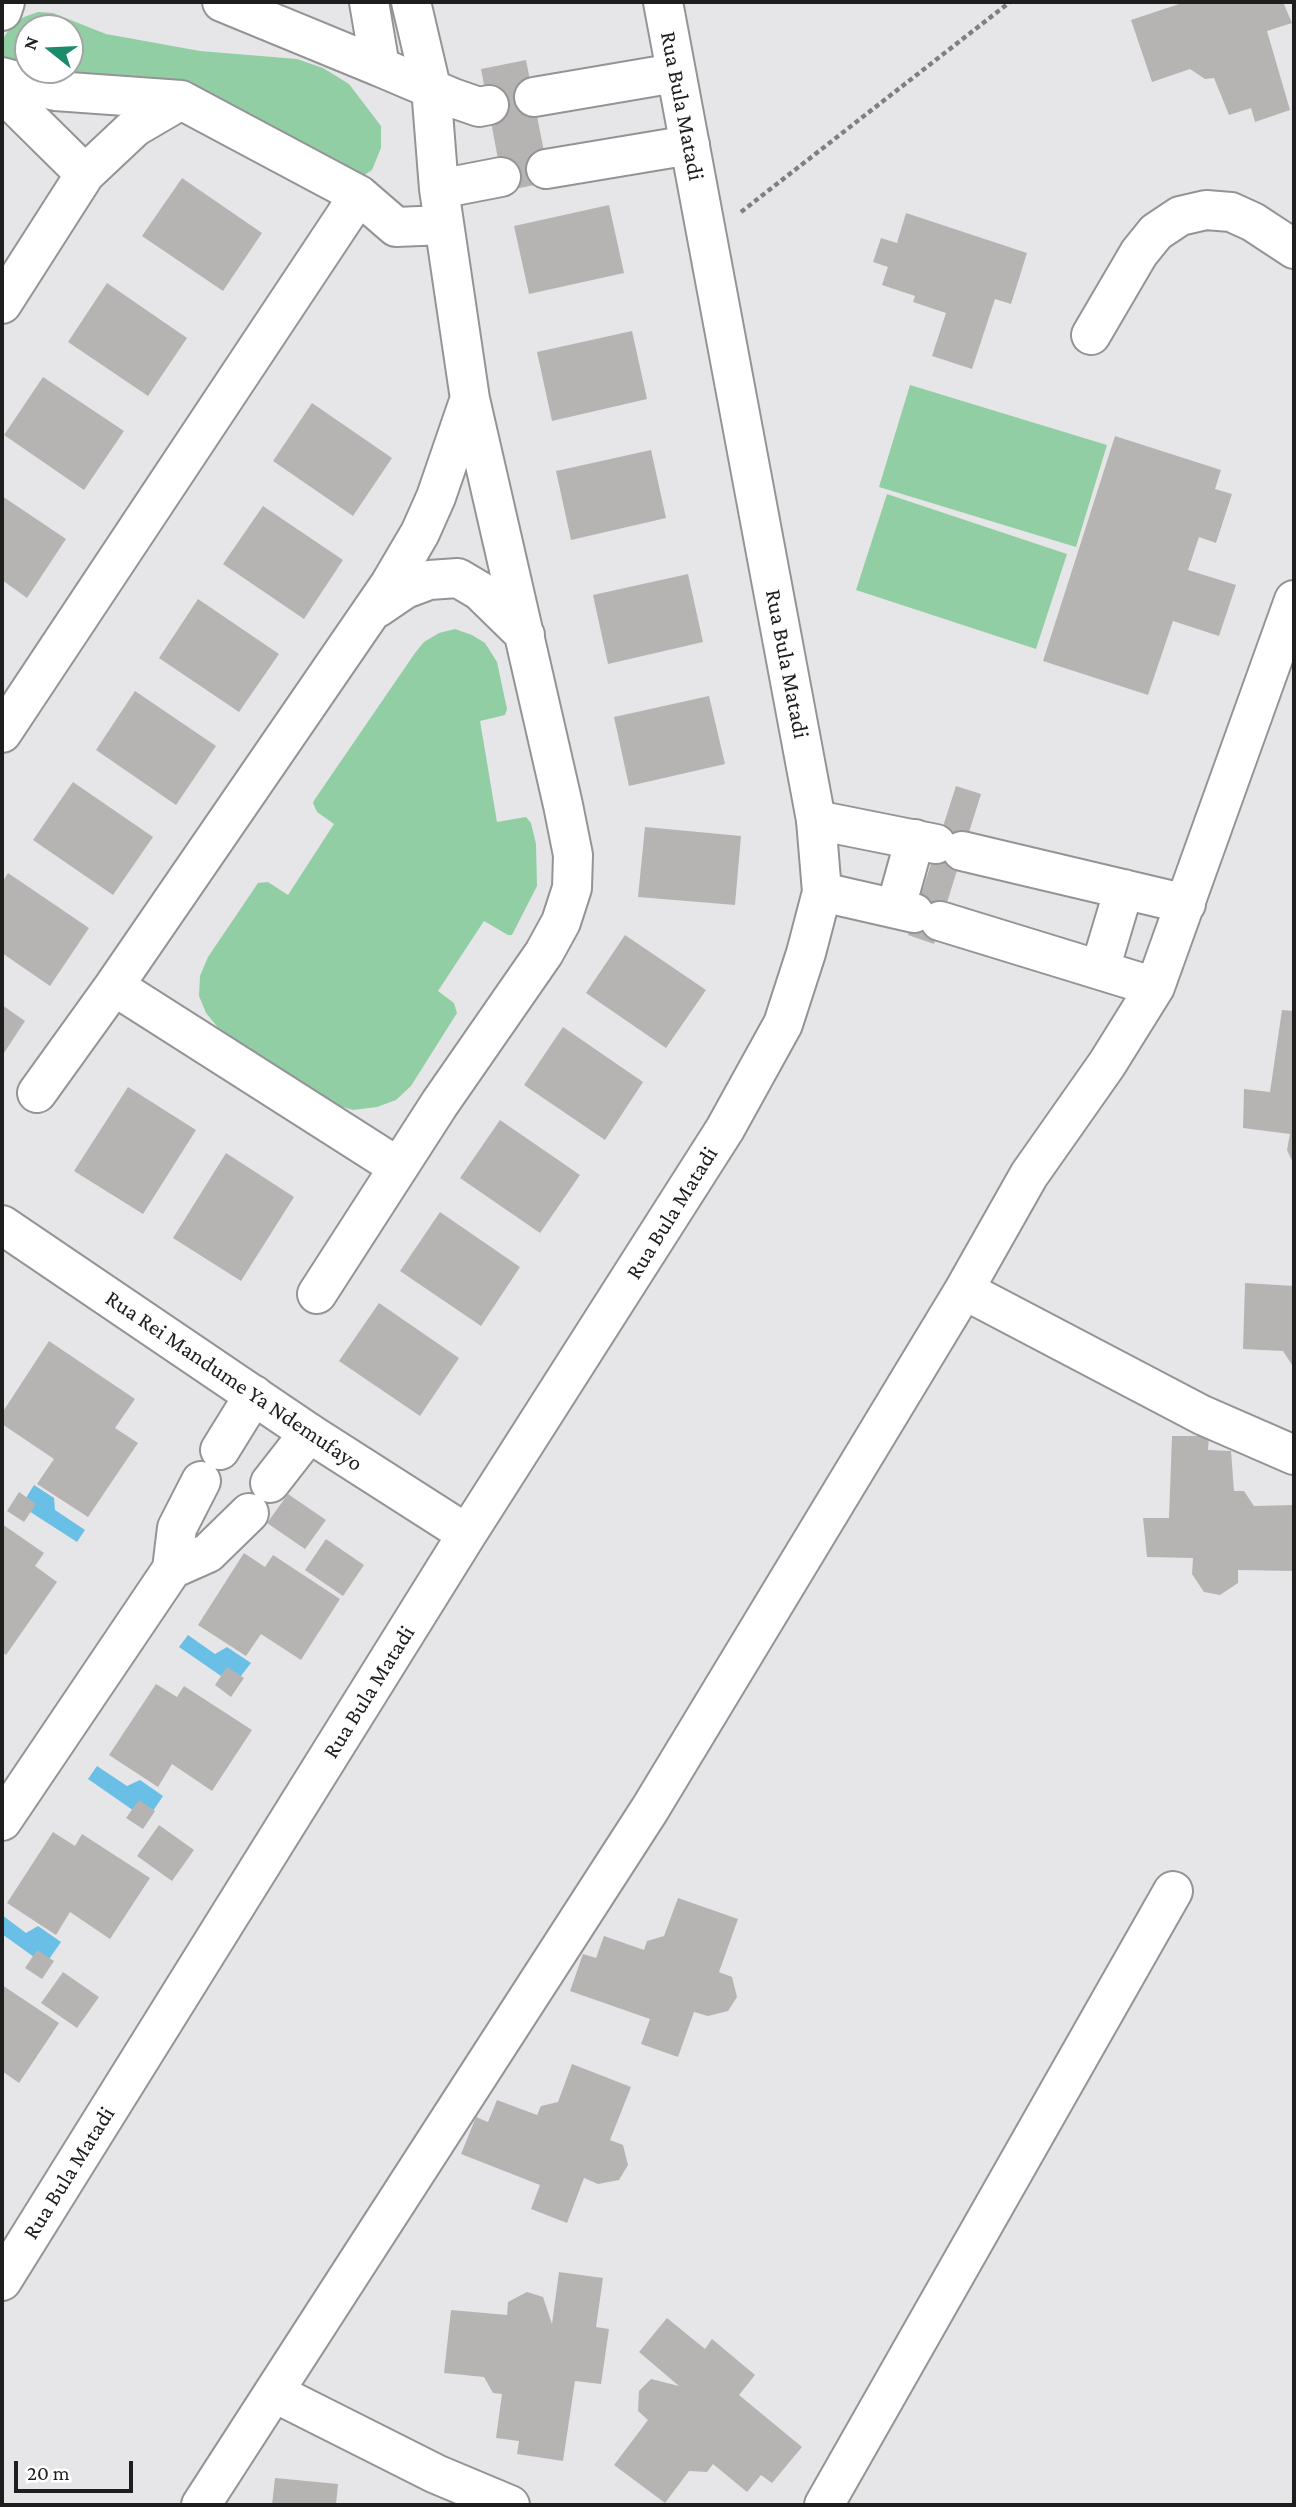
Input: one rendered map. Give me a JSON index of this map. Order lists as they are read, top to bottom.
{
  "streets": {
    "street": ["Rua Bula Matadi", "Rua Rei Mandume Ya Ndemufayo"]
  },
  "crossings": [
    ["Rua Bula Matadi", "Rua Rei Mandume Ya Ndemufayo"]
  ],
  "scale_bar": "20 m",
  "north": "left"
}
